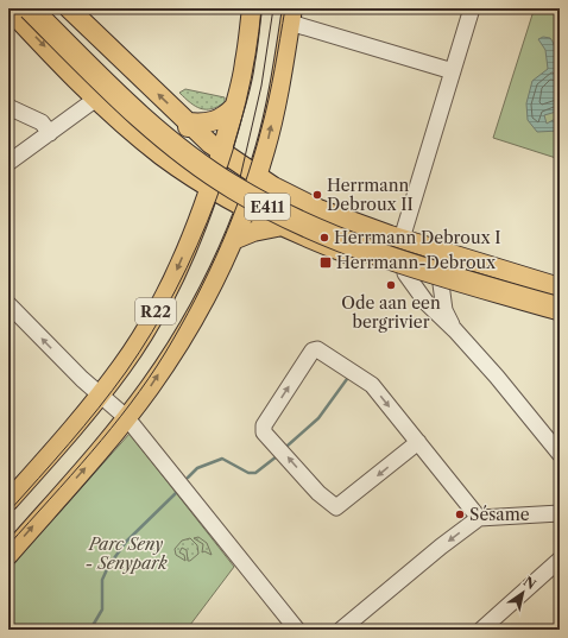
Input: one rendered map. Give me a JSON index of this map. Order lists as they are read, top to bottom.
{
  "streets": {
    "highway": ["E411"],
    "main road": ["R22"]
  },
  "parks": ["Parc Seny - Senypark"],
  "places": {
    "other": [
      "Herrmann Debroux II",
      "Herrmann Debroux I",
      "Ode aan een bergrivier",
      "Sésame"
    ],
    "transit": ["Herrmann-Debroux"]
  },
  "north": "top right"
}
